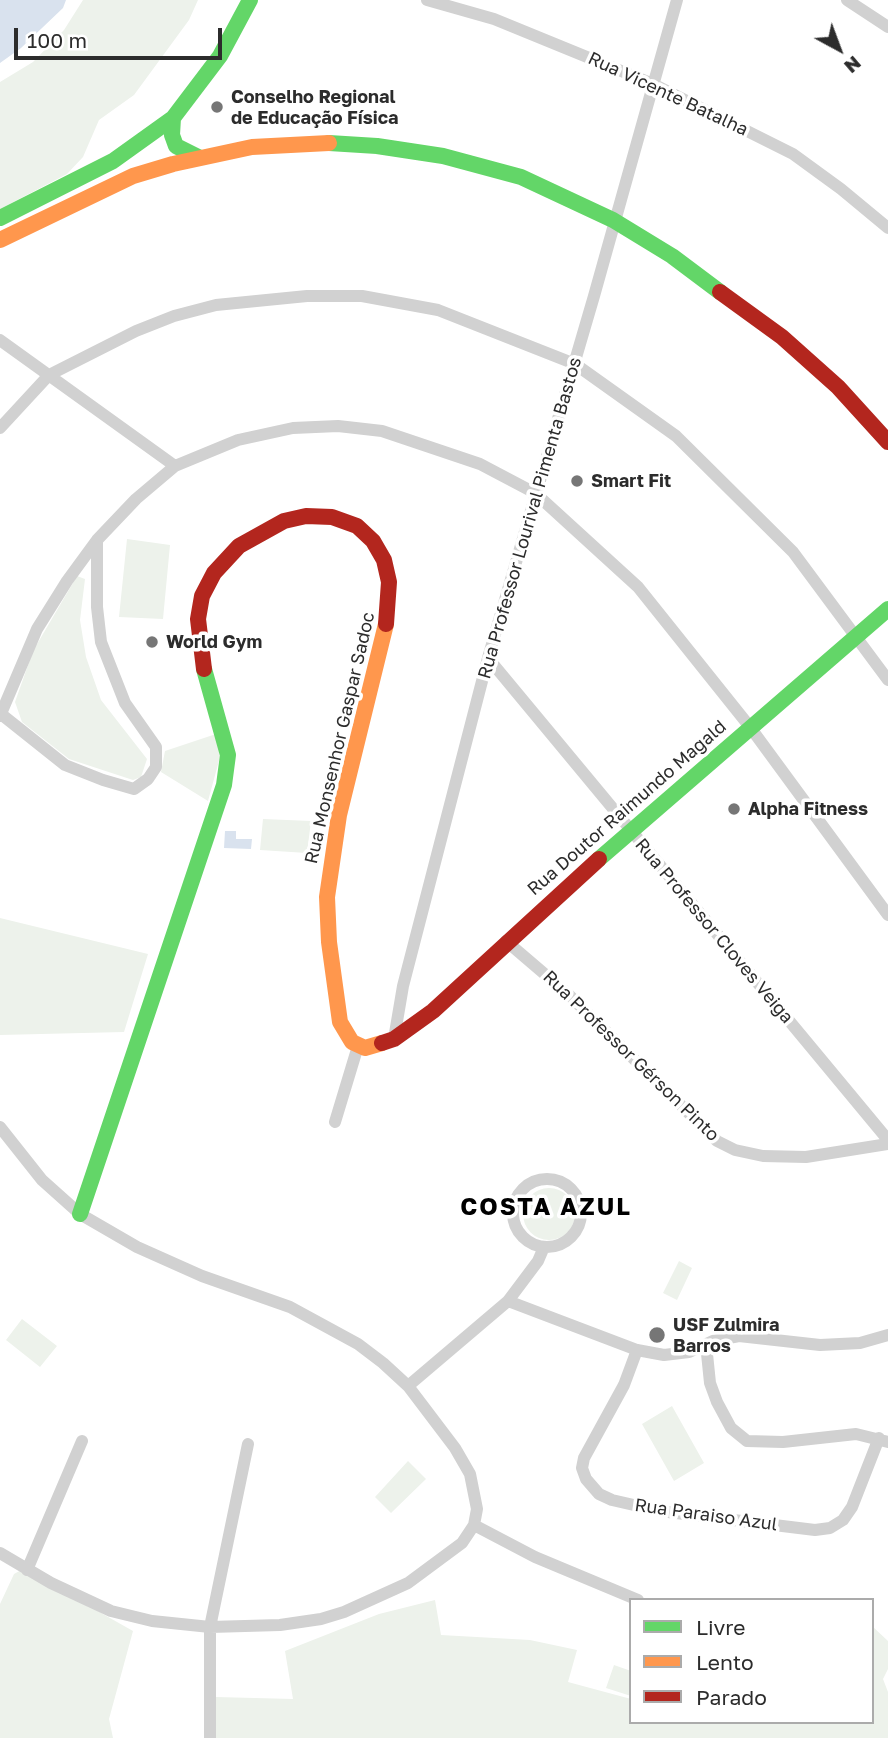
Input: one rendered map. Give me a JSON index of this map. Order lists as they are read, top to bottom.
{
  "streets": {
    "street": [
      "Rua Vicente Batalha",
      "Rua Professor Lourival Pimenta Bastos",
      "Rua Monsenhor Gaspar Sadoc",
      "Rua Doutor Raimundo Magald",
      "Rua Professor Cloves Veiga",
      "Rua Professor Gérson Pinto",
      "Rua Paraiso Azul"
    ]
  },
  "crossings": [
    ["Rua Vicente Batalha", "Rua Professor Lourival Pimenta Bastos"],
    ["Rua Professor Lourival Pimenta Bastos", "Rua Doutor Raimundo Magald"],
    ["Rua Professor Lourival Pimenta Bastos", "Rua Professor Cloves Veiga"],
    ["Rua Doutor Raimundo Magald", "Rua Professor Cloves Veiga"],
    ["Rua Doutor Raimundo Magald", "Rua Professor Gérson Pinto"],
    ["Rua Professor Cloves Veiga", "Rua Professor Gérson Pinto"]
  ],
  "districts": ["COSTA AZUL"],
  "places": [
    "Conselho Regional de Educação Física",
    "Smart Fit",
    "World Gym",
    "Alpha Fitness",
    "USF Zulmira Barros"
  ],
  "legend": ["Livre", "Lento", "Parado"],
  "scale_bar": "100 m",
  "north": "bottom right"
}
